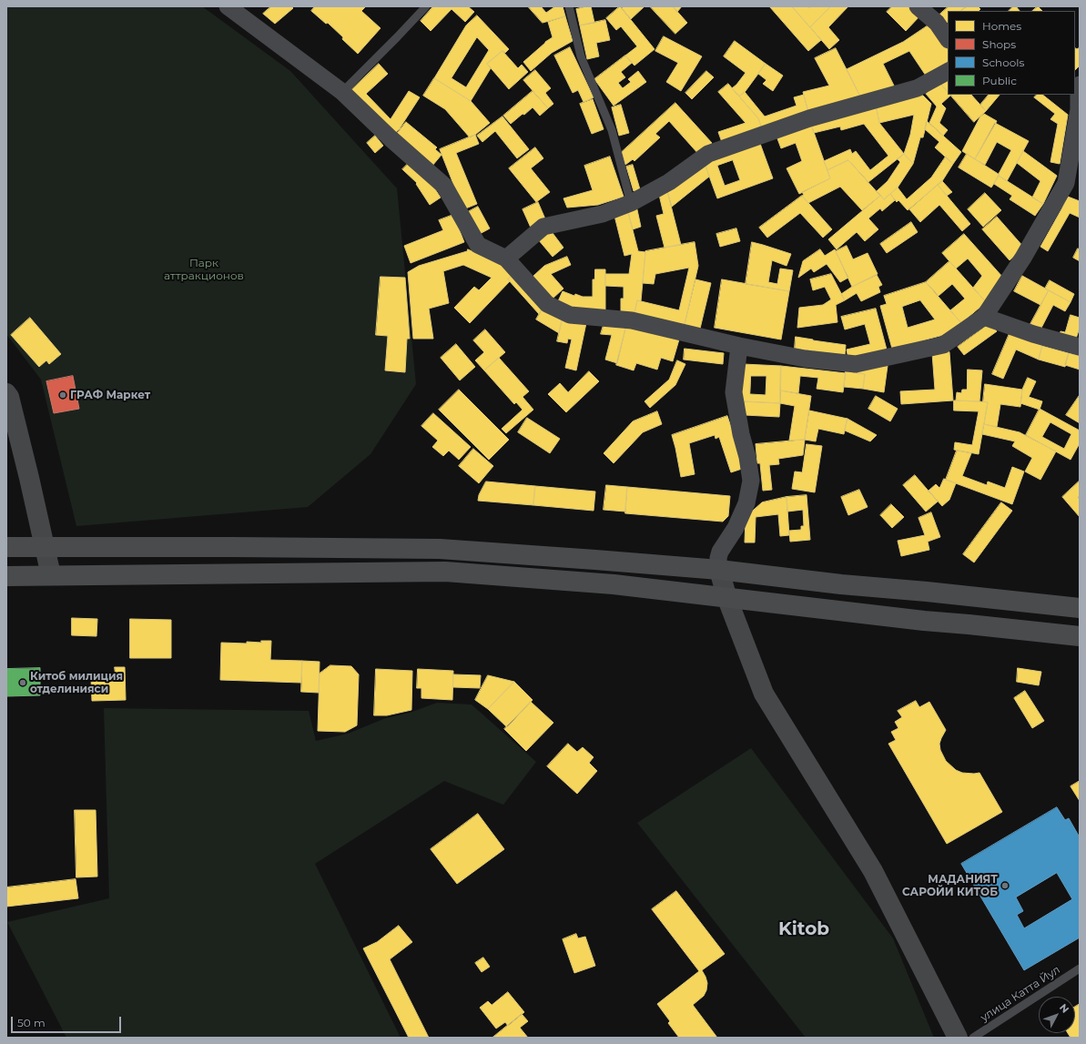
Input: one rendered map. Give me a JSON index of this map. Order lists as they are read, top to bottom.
{
  "streets": {
    "lane": ["улица Катта Йул"]
  },
  "districts": ["Kitob"],
  "parks": ["Парк аттракционов"],
  "places": ["ГРАФ Маркет", "Китоб милиция отделинияси", "МАДАНИЯТ САРОЙИ КИТОБ"],
  "legend": [
    "Homes",
    "Shops",
    "Schools",
    "Public"
  ],
  "scale_bar": "50 m",
  "north": "top right"
}
